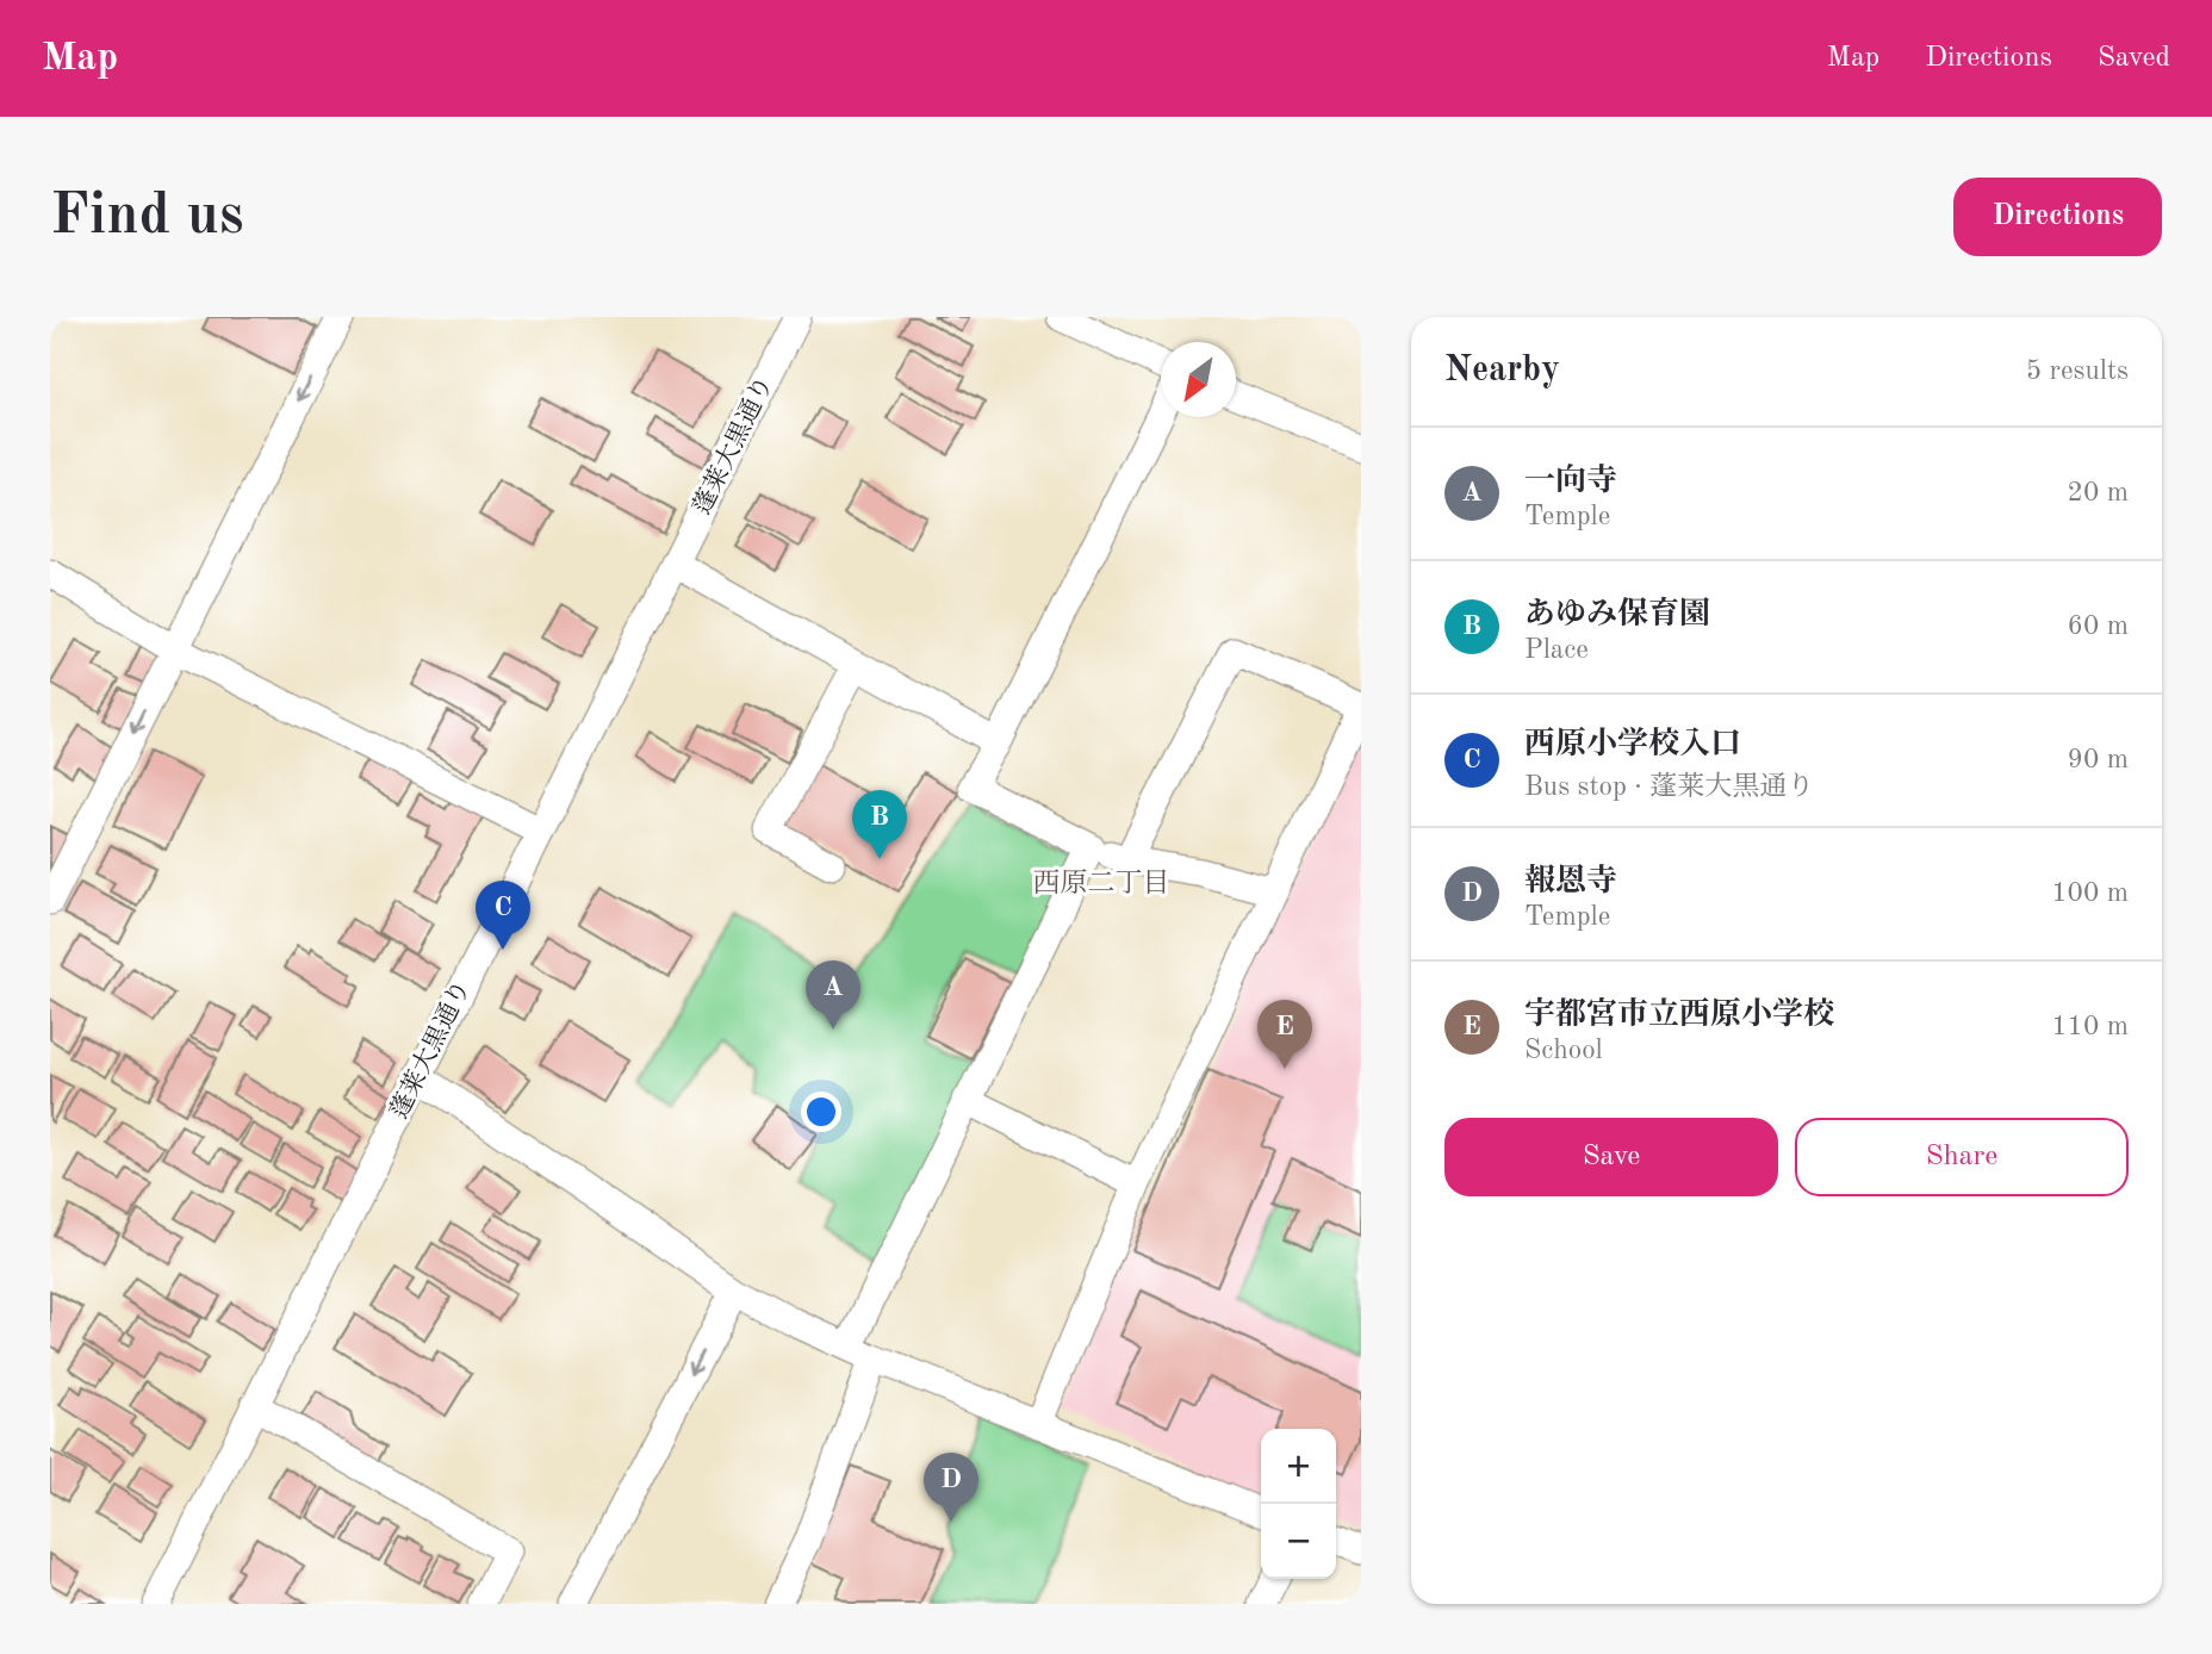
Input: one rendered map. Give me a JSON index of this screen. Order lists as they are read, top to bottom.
{
  "streets": {
    "street": ["蓬莱大黒通り"]
  },
  "districts": ["西原二丁目"],
  "north": "bottom left",
  "page": {
    "header": "Map",
    "nav": ["Map", "Directions", "Saved"],
    "buttons": [
      "Directions",
      ["Save", "Share"]
    ],
    "title": "Find us",
    "heading": ["Nearby", "5 results"],
    "list": [
      {
        "mark": "A",
        "name": "一向寺",
        "note": "Temple",
        "value": "20 m"
      },
      {
        "mark": "B",
        "name": "あゆみ保育園",
        "note": "Place",
        "value": "60 m"
      },
      {
        "mark": "C",
        "name": "西原小学校入口",
        "note": "Bus stop · 蓬莱大黒通り",
        "value": "90 m"
      },
      {
        "mark": "D",
        "name": "報恩寺",
        "note": "Temple",
        "value": "100 m"
      },
      {
        "mark": "E",
        "name": "宇都宮市立西原小学校",
        "note": "School",
        "value": "110 m"
      }
    ],
    "pins": [
      "B",
      "C",
      "A",
      "E",
      "D"
    ],
    "map_buttons": ["+", "−"]
  }
}
